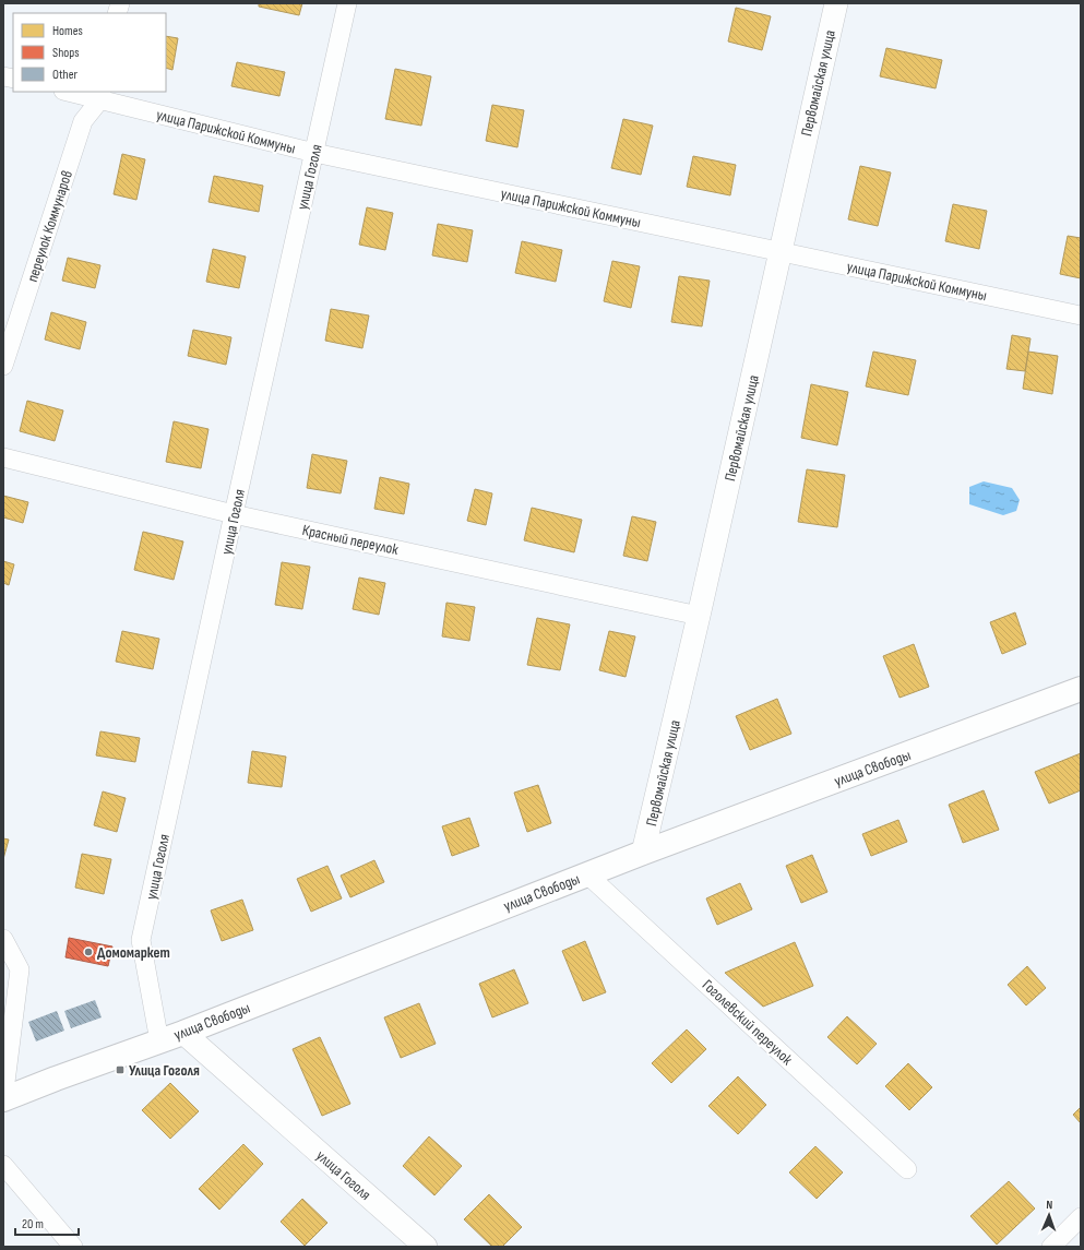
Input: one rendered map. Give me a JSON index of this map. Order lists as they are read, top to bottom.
{
  "streets": {
    "main road": ["улица Свободы"],
    "street": [
      "Первомайская улица",
      "улица Парижской Коммуны",
      "улица Гоголя",
      "переулок Коммунаров",
      "Красный переулок",
      "Гоголевский переулок"
    ]
  },
  "crossings": [
    ["Первомайская улица", "улица Парижской Коммуны"],
    ["Первомайская улица", "Красный переулок"],
    ["Первомайская улица", "улица Свободы"],
    ["улица Парижской Коммуны", "улица Гоголя"],
    ["улица Парижской Коммуны", "переулок Коммунаров"],
    ["улица Гоголя", "Красный переулок"],
    ["улица Гоголя", "улица Свободы"],
    ["улица Свободы", "Гоголевский переулок"]
  ],
  "places": {
    "other": ["Домомаркет"],
    "transit": ["Улица Гоголя"]
  },
  "legend": ["Homes", "Shops", "Other"],
  "scale_bar": "20 m",
  "north": "top"
}
